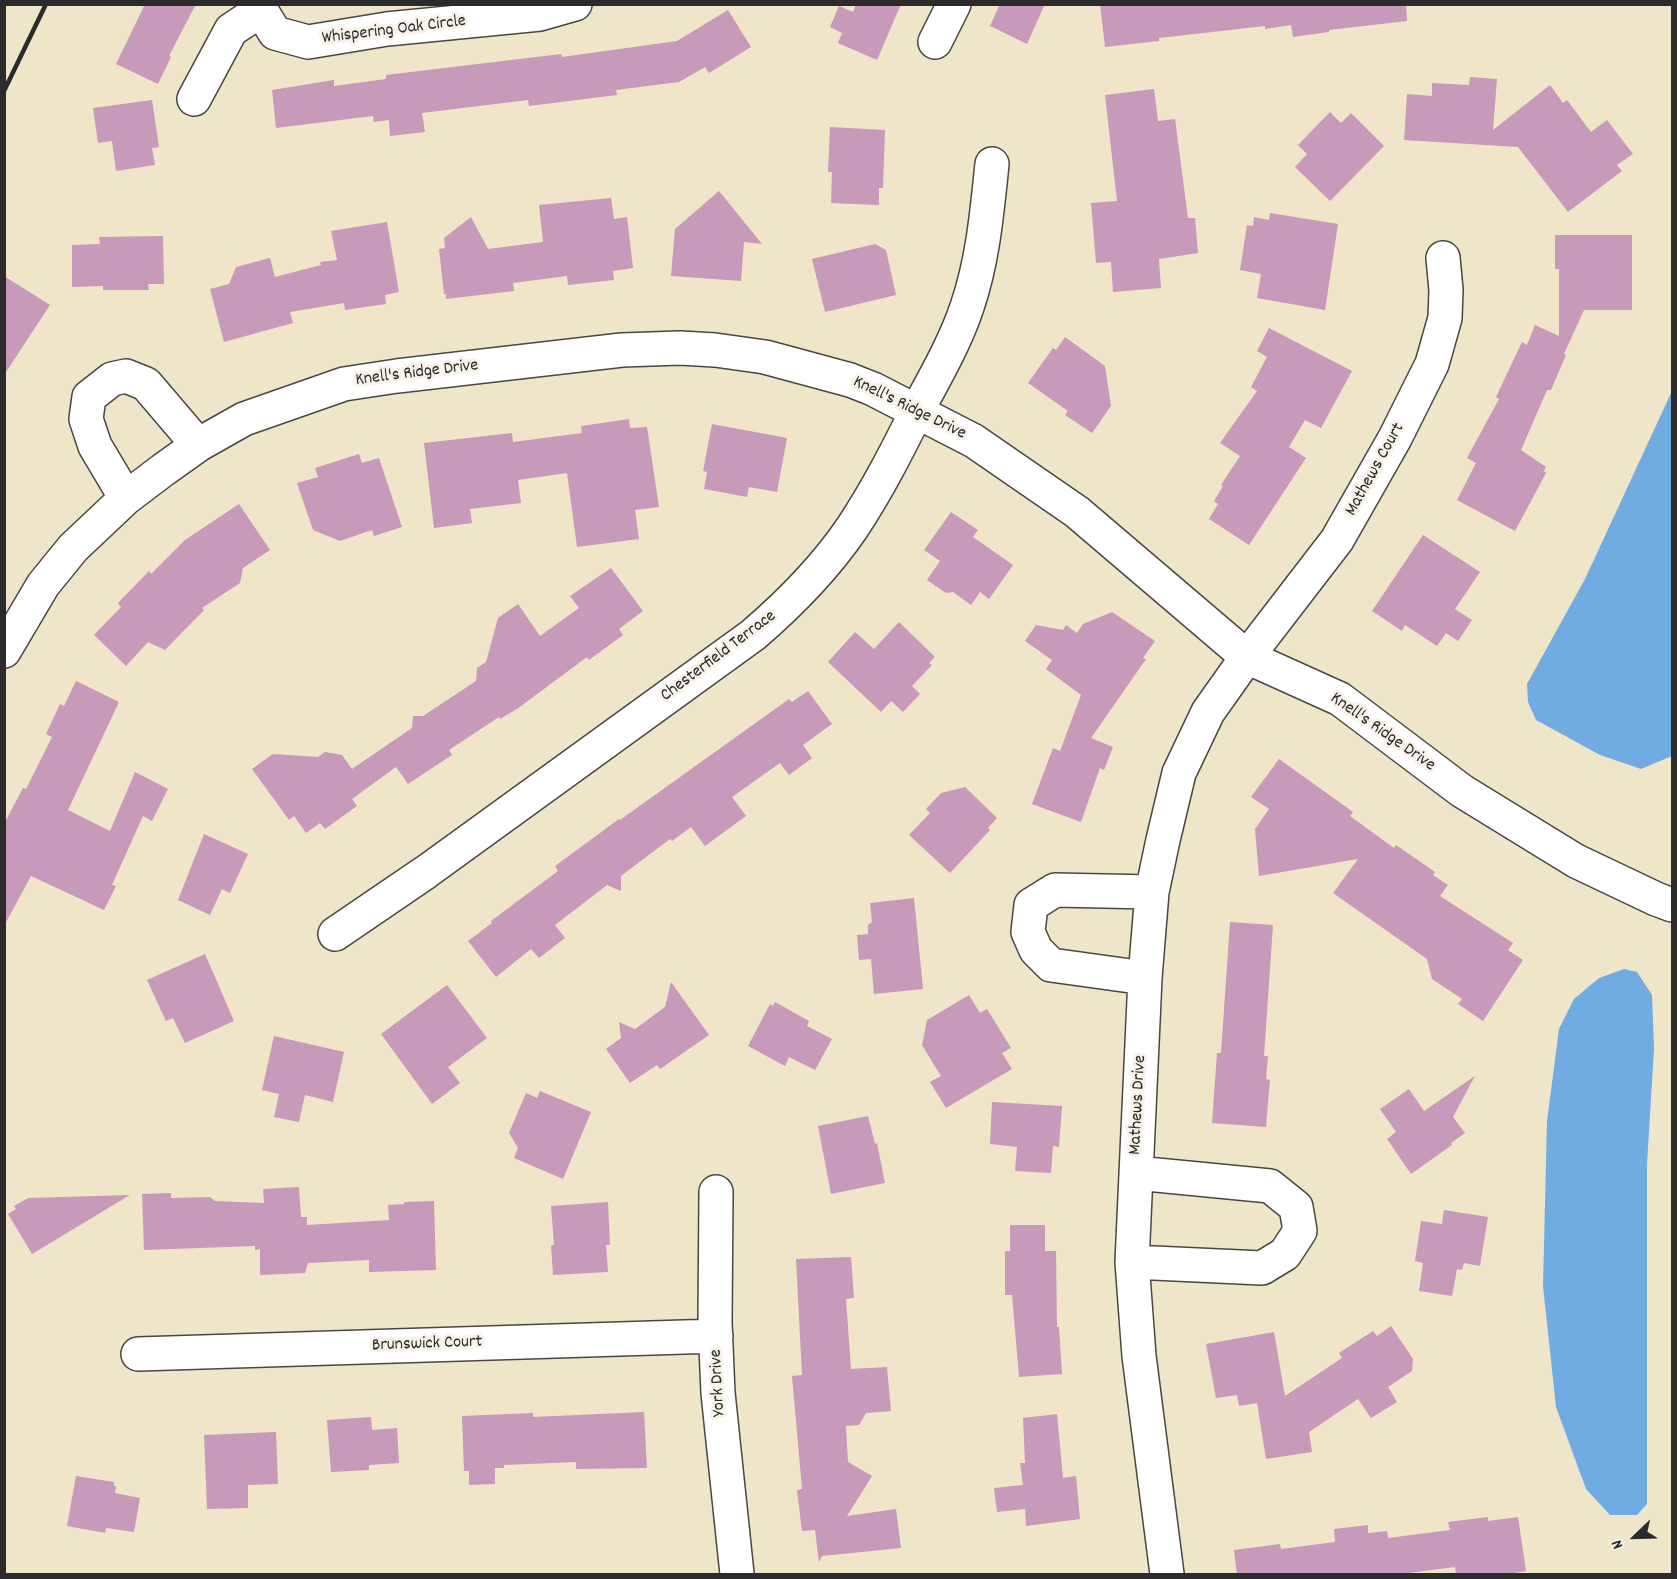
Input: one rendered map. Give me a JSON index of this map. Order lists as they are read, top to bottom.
{
  "streets": {
    "street": [
      "Whispering Oak Circle",
      "Knell's Ridge Drive",
      "Mathews Court",
      "Chesterfield Terrace",
      "Mathews Drive",
      "Brunswick Court",
      "York Drive"
    ]
  },
  "crossings": [
    ["Knell's Ridge Drive", "Mathews Court"],
    ["Knell's Ridge Drive", "Chesterfield Terrace"],
    ["Knell's Ridge Drive", "Mathews Drive"],
    ["Mathews Court", "Mathews Drive"],
    ["Brunswick Court", "York Drive"]
  ],
  "north": "bottom left"
}
